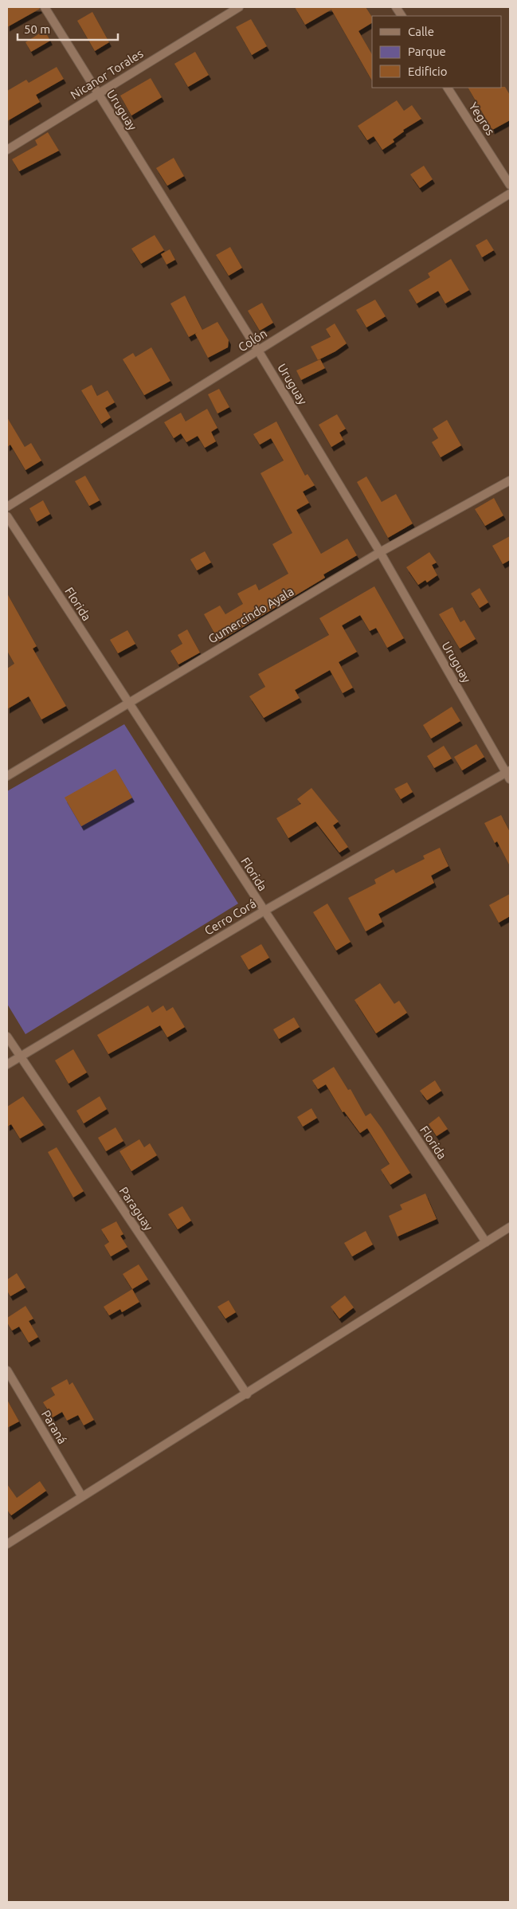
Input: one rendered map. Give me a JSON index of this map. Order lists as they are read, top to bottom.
{
  "streets": {
    "street": [
      "Nicanor Torales",
      "Uruguay",
      "Yegros",
      "Colón",
      "Florida",
      "Gumercindo Ayala",
      "Cerro Corá",
      "Paraguay",
      "Paraná"
    ]
  },
  "crossings": [
    ["Nicanor Torales", "Uruguay"],
    ["Uruguay", "Colón"],
    ["Uruguay", "Gumercindo Ayala"],
    ["Uruguay", "Cerro Corá"],
    ["Florida", "Gumercindo Ayala"],
    ["Florida", "Cerro Corá"],
    ["Cerro Corá", "Paraguay"]
  ],
  "legend": ["Calle", "Parque", "Edificio"],
  "scale_bar": "50 m"
}
